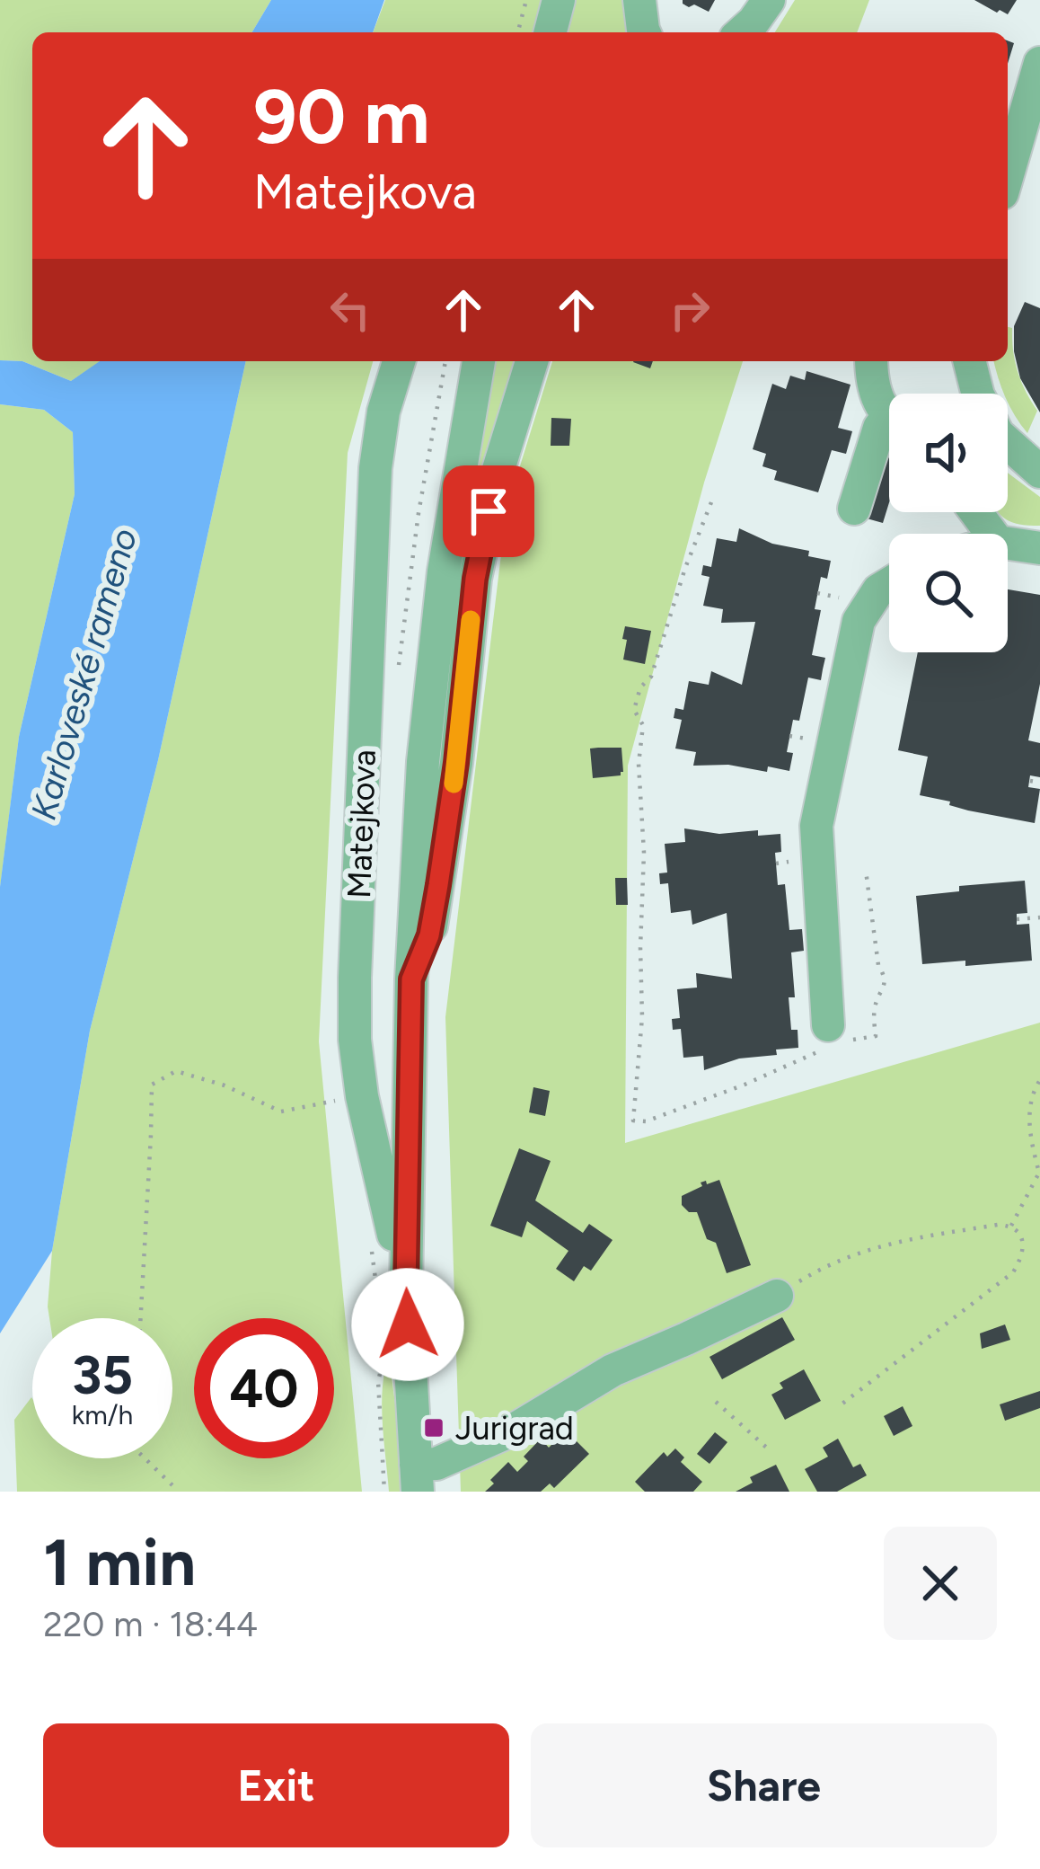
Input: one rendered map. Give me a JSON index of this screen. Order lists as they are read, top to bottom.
{
  "streets": {
    "street": ["Matejkova"]
  },
  "water": ["Karloveské rameno"],
  "places": {
    "transit": ["Jurigrad"]
  },
  "page": {
    "turn": ["90 m", "Matejkova"],
    "speed": "35 km/h",
    "limit": "40",
    "heading": ["1 min", "220 m · 18:44"],
    "buttons": ["Exit", "Share"]
  }
}
